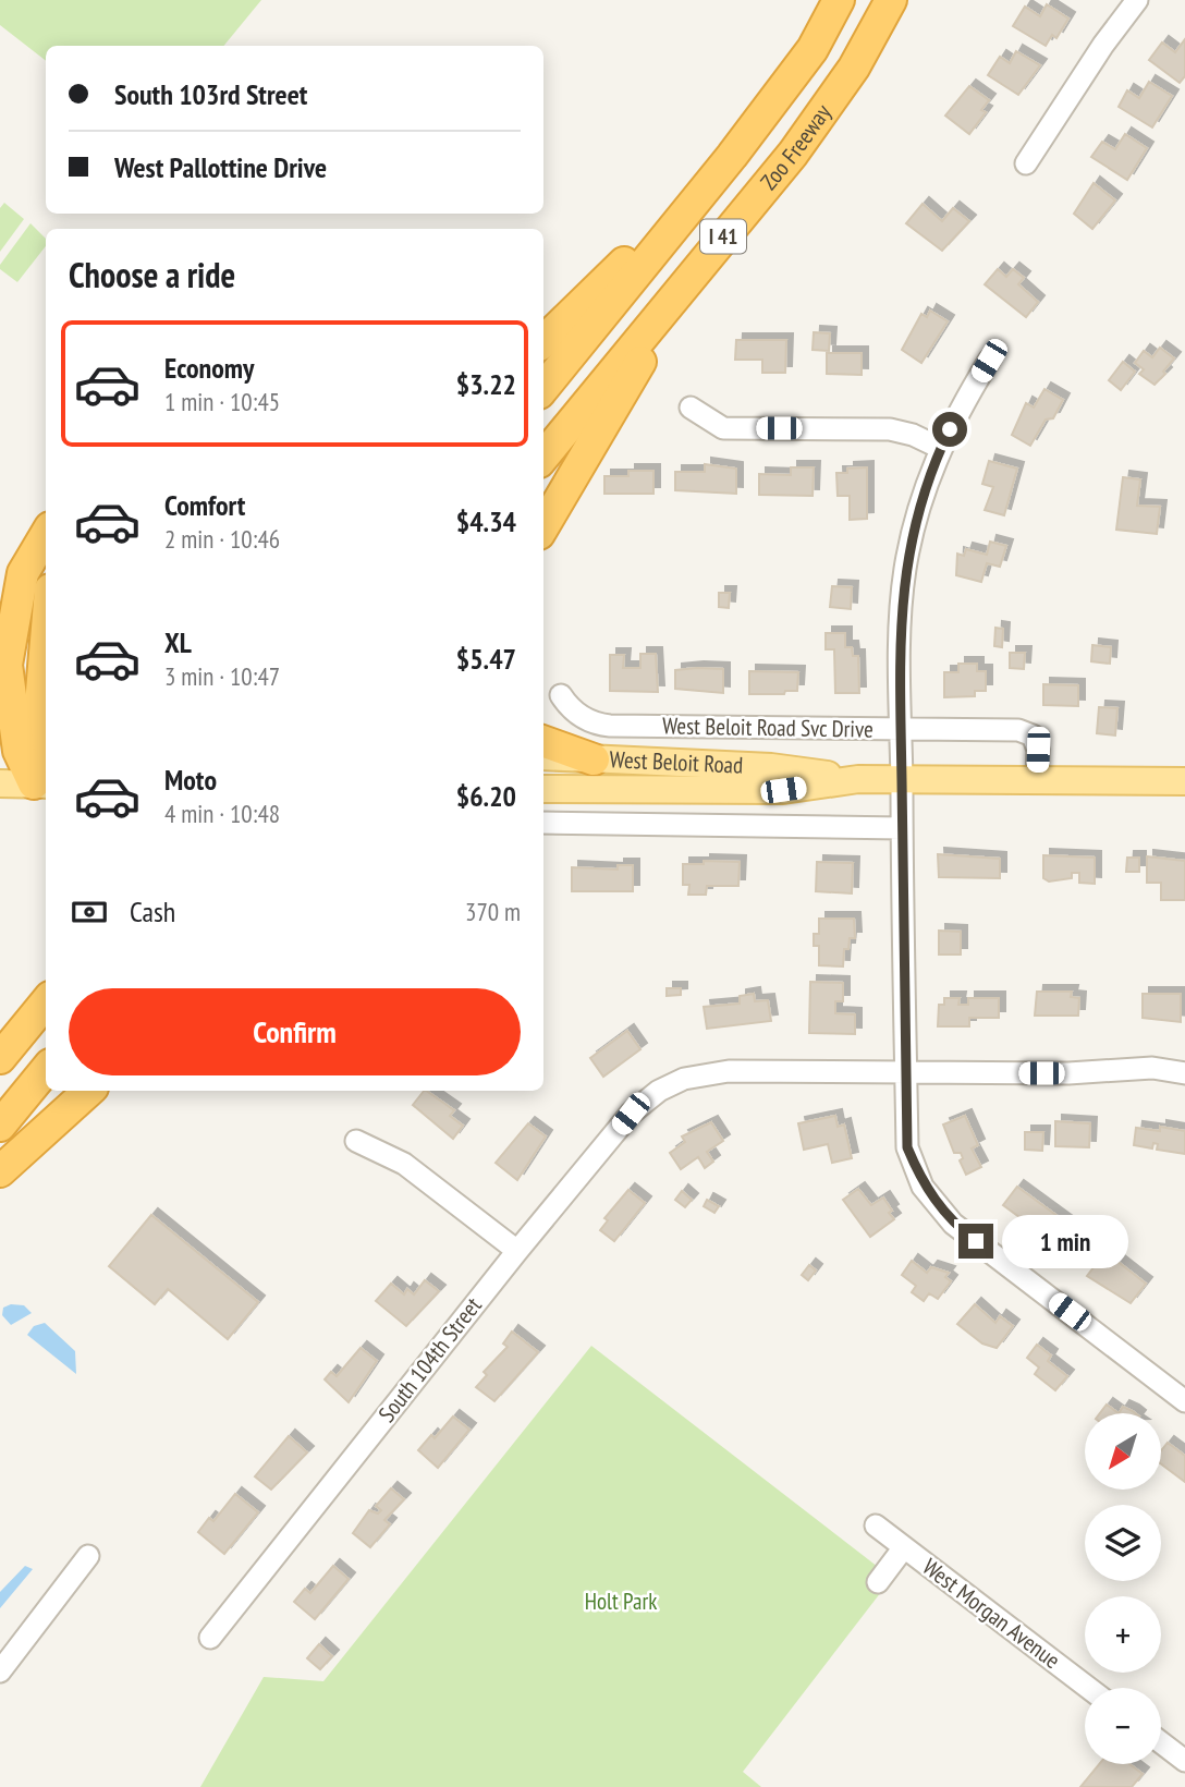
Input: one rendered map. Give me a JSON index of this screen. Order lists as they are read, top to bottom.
{
  "streets": {
    "highway": ["Zoo Freeway", "I 41"],
    "main road": ["West Beloit Road"],
    "street": ["West Beloit Road Svc Drive", "South 104th Street", "West Morgan Avenue"]
  },
  "crossings": [
    ["West Beloit Road Svc Drive", "West Beloit Road"]
  ],
  "parks": ["Holt Park"],
  "north": "bottom left",
  "page": {
    "banner": ["South 103rd Street", "West Pallottine Drive"],
    "heading": "Choose a ride",
    "list": [
      {
        "name": "Economy",
        "note": "1 min · 10:45",
        "value": "$3.22"
      },
      {
        "name": "Comfort",
        "note": "2 min · 10:46",
        "value": "$4.34"
      },
      {
        "name": "XL",
        "note": "3 min · 10:47",
        "value": "$5.47"
      },
      {
        "name": "Moto",
        "note": "4 min · 10:48",
        "value": "$6.20"
      }
    ],
    "pay": ["Cash", "370 m"],
    "buttons": "Confirm",
    "bubble": "1 min",
    "map_buttons": ["+", "−"]
  }
}
